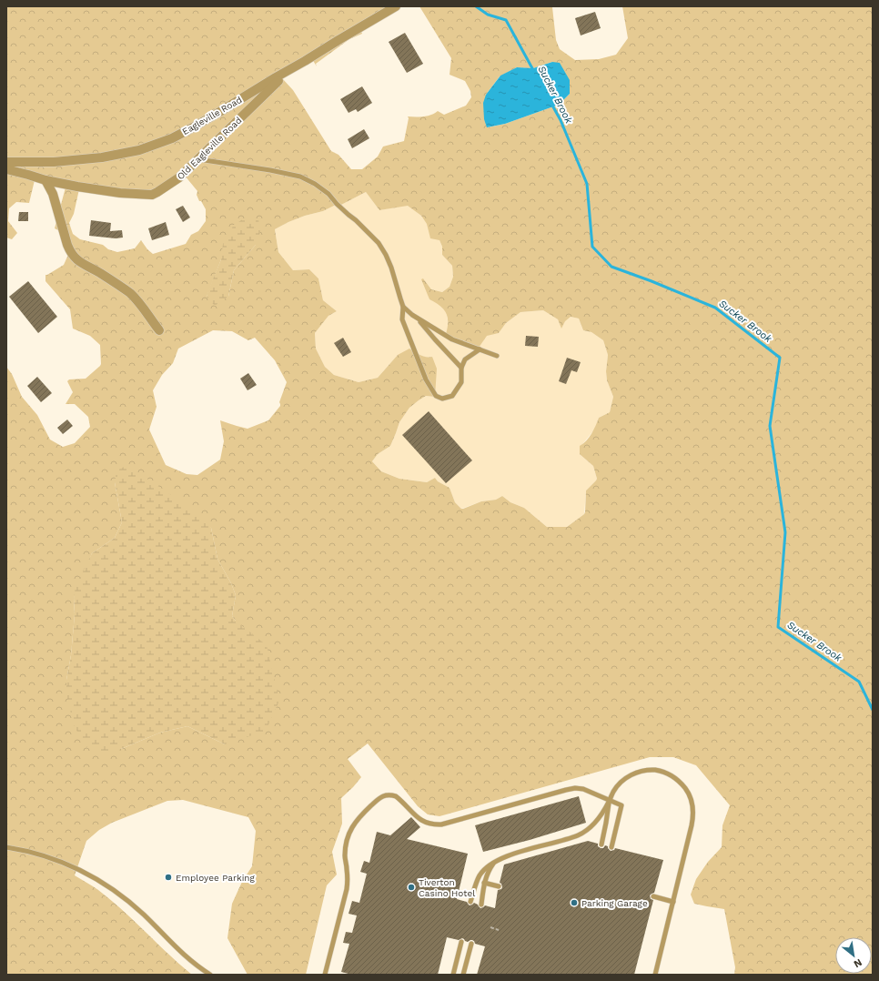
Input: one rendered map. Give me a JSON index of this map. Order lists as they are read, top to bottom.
{
  "streets": {
    "street": ["Eagleville Road", "Old Eagleville Road"]
  },
  "crossings": [
    ["Eagleville Road", "Old Eagleville Road"]
  ],
  "water": ["Sucker Brook"],
  "places": ["Employee Parking", "Tiverton Casino Hotel", "Parking Garage"],
  "north": "bottom right"
}
